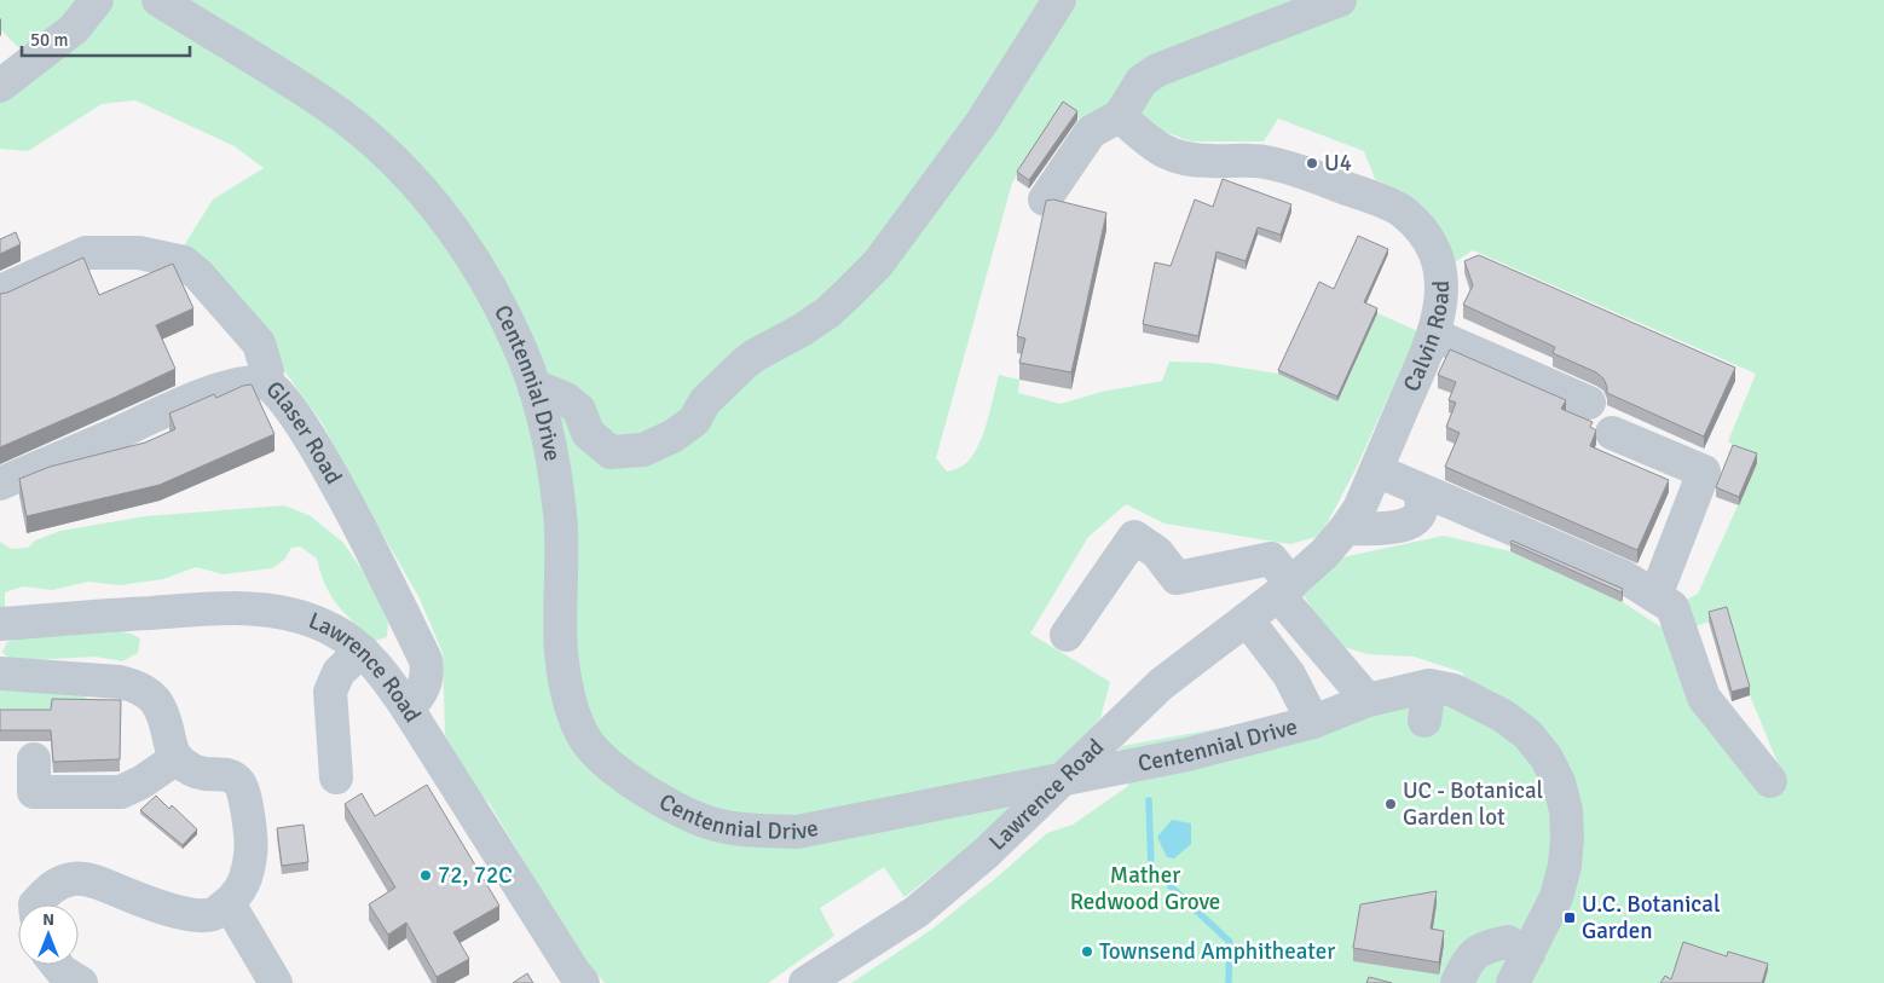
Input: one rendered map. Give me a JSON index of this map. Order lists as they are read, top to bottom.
{
  "streets": {
    "street": [
      "Calvin Road",
      "Centennial Drive",
      "Glaser Road",
      "Lawrence Road"
    ]
  },
  "crossings": [
    ["Calvin Road", "Lawrence Road"],
    ["Glaser Road", "Lawrence Road"]
  ],
  "parks": ["Mather Redwood Grove"],
  "places": {
    "other": [
      "U4",
      "UC - Botanical Garden lot",
      "72, 72C",
      "Townsend Amphitheater"
    ],
    "transit": ["U.C. Botanical Garden"]
  },
  "scale_bar": "50 m",
  "north": "top"
}
